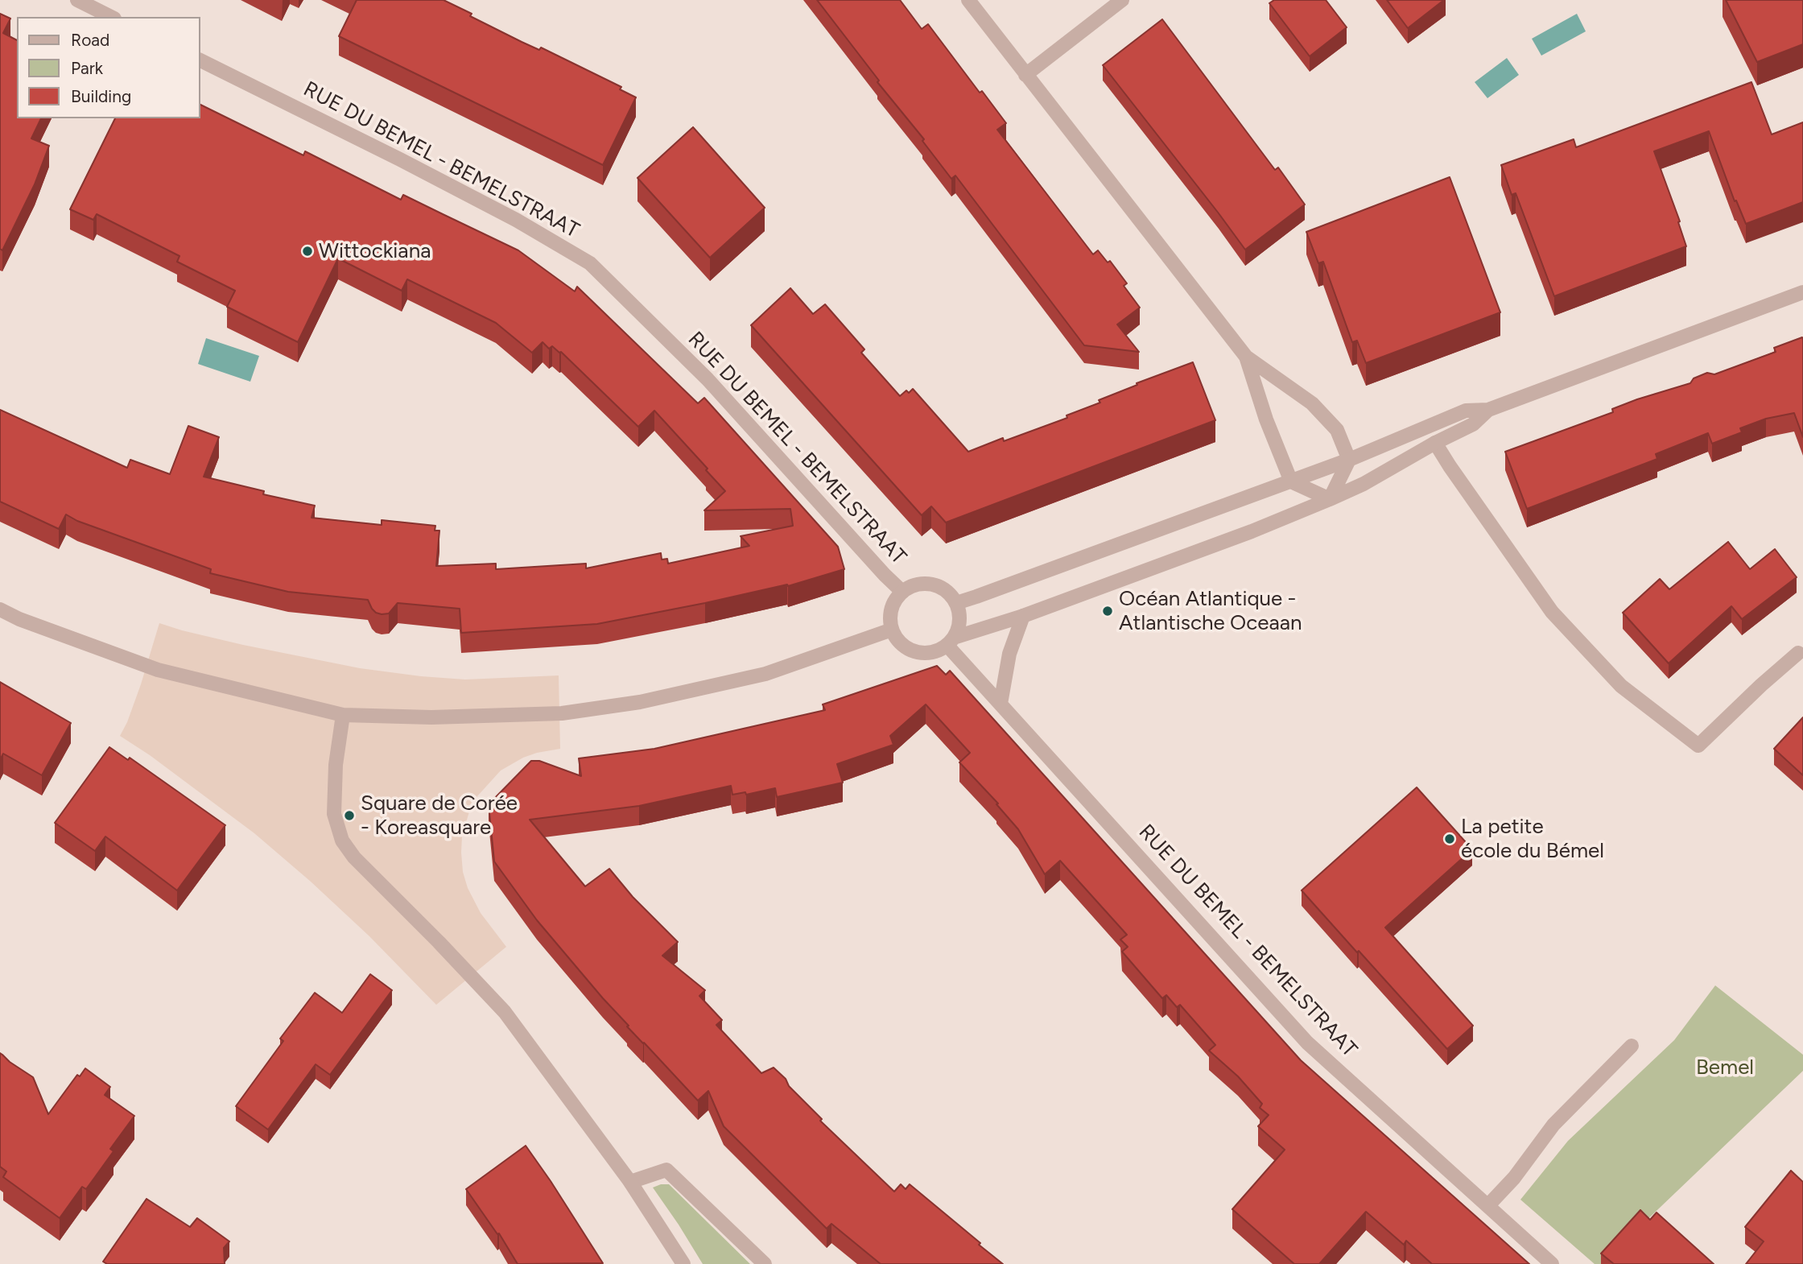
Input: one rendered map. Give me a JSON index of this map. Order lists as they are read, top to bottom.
{
  "streets": {
    "street": ["RUE DU BEMEL - BEMELSTRAAT"]
  },
  "parks": ["Bemel"],
  "places": [
    "Wittockiana",
    "Océan Atlantique - Atlantische Oceaan",
    "Square de Corée - Koreasquare",
    "La petite école du Bémel"
  ],
  "legend": ["Road", "Park", "Building"]
}
